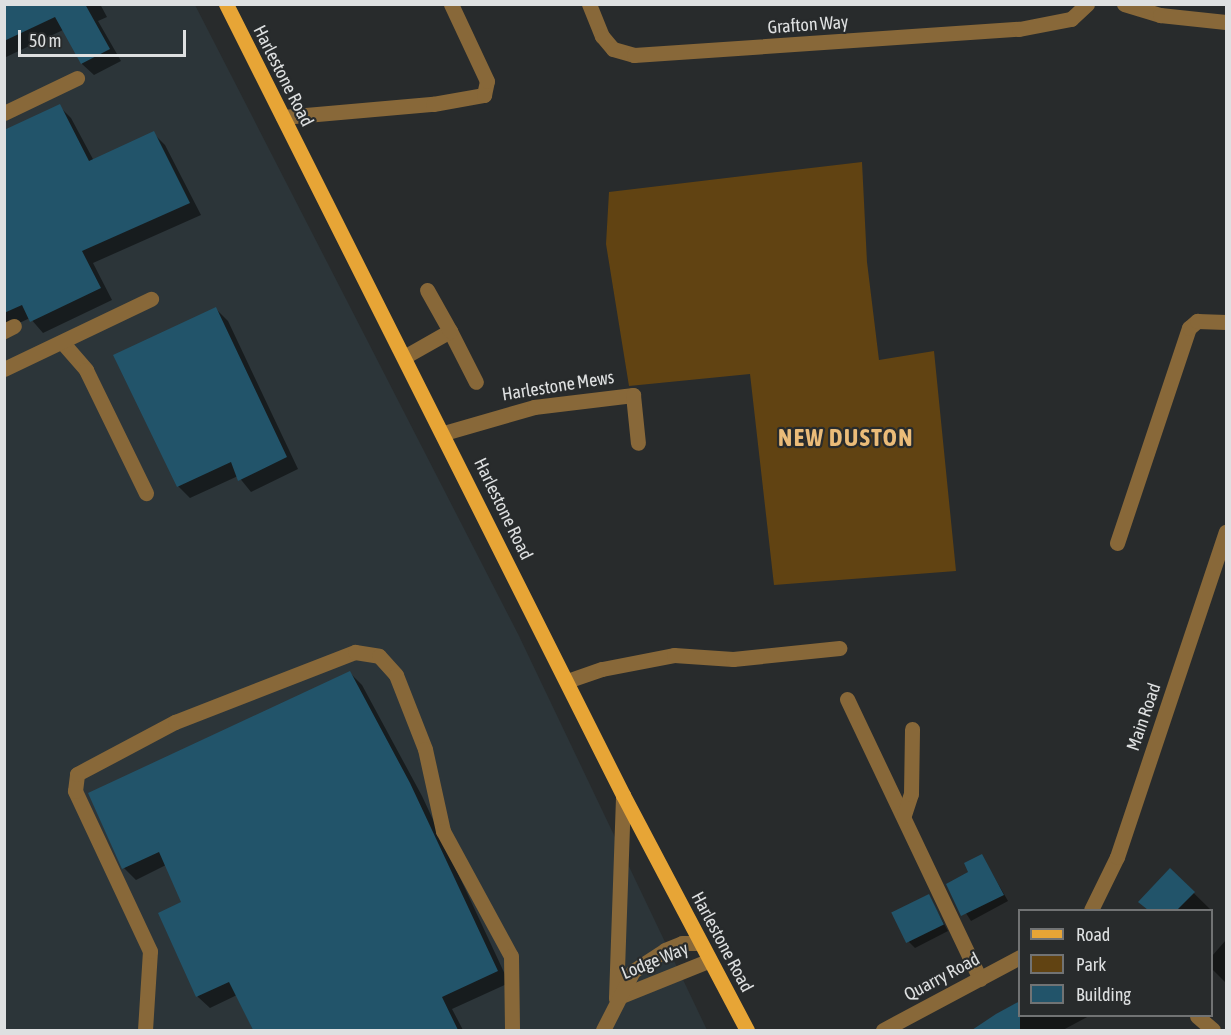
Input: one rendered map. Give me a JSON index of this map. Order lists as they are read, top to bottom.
{
  "streets": {
    "main road": ["Harlestone Road"],
    "street": [
      "Grafton Way",
      "Harlestone Mews",
      "Main Road",
      "Lodge Way",
      "Quarry Road"
    ]
  },
  "crossings": [
    ["Harlestone Road", "Harlestone Mews"],
    ["Harlestone Road", "Lodge Way"]
  ],
  "districts": ["NEW DUSTON"],
  "legend": ["Road", "Park", "Building"],
  "scale_bar": "50 m"
}
